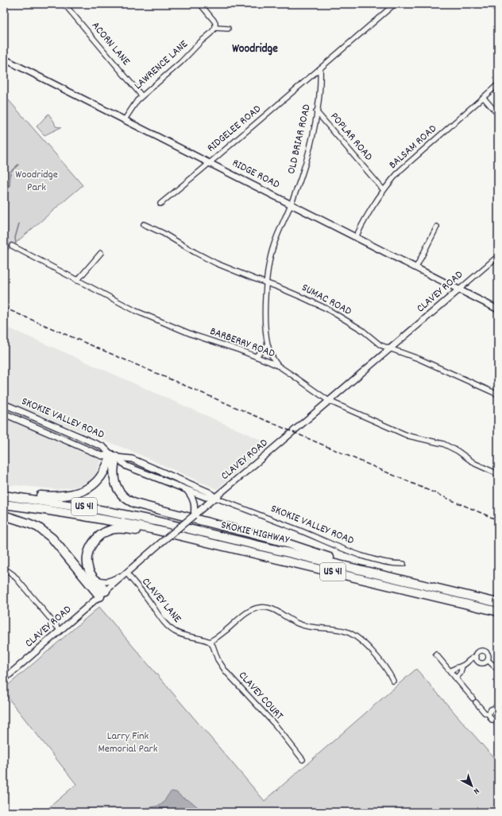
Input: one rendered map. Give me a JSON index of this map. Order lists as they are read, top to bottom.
{
  "streets": {
    "highway": ["US 41", "SKOKIE HIGHWAY"],
    "street": [
      "ACORN LANE",
      "LAWRENCE LANE",
      "RIDGELEE ROAD",
      "POPLAR ROAD",
      "OLD BRIAR ROAD",
      "BALSAM ROAD",
      "RIDGE ROAD",
      "CLAVEY ROAD",
      "SUMAC ROAD",
      "BARBERRY ROAD",
      "SKOKIE VALLEY ROAD",
      "CLAVEY LANE",
      "CLAVEY COURT"
    ]
  },
  "crossings": [
    ["ACORN LANE", "LAWRENCE LANE"],
    ["LAWRENCE LANE", "RIDGE ROAD"],
    ["RIDGELEE ROAD", "OLD BRIAR ROAD"],
    ["RIDGELEE ROAD", "RIDGE ROAD"],
    ["POPLAR ROAD", "OLD BRIAR ROAD"],
    ["POPLAR ROAD", "BALSAM ROAD"],
    ["OLD BRIAR ROAD", "RIDGE ROAD"],
    ["OLD BRIAR ROAD", "SUMAC ROAD"],
    ["OLD BRIAR ROAD", "BARBERRY ROAD"],
    ["BALSAM ROAD", "RIDGE ROAD"],
    ["RIDGE ROAD", "CLAVEY ROAD"],
    ["CLAVEY ROAD", "SUMAC ROAD"],
    ["CLAVEY ROAD", "BARBERRY ROAD"],
    ["CLAVEY ROAD", "SKOKIE VALLEY ROAD"],
    ["CLAVEY ROAD", "CLAVEY LANE"],
    ["CLAVEY LANE", "CLAVEY COURT"]
  ],
  "districts": ["Woodridge"],
  "parks": ["Woodridge Park", "Larry Fink Memorial Park"],
  "north": "bottom right"
}
